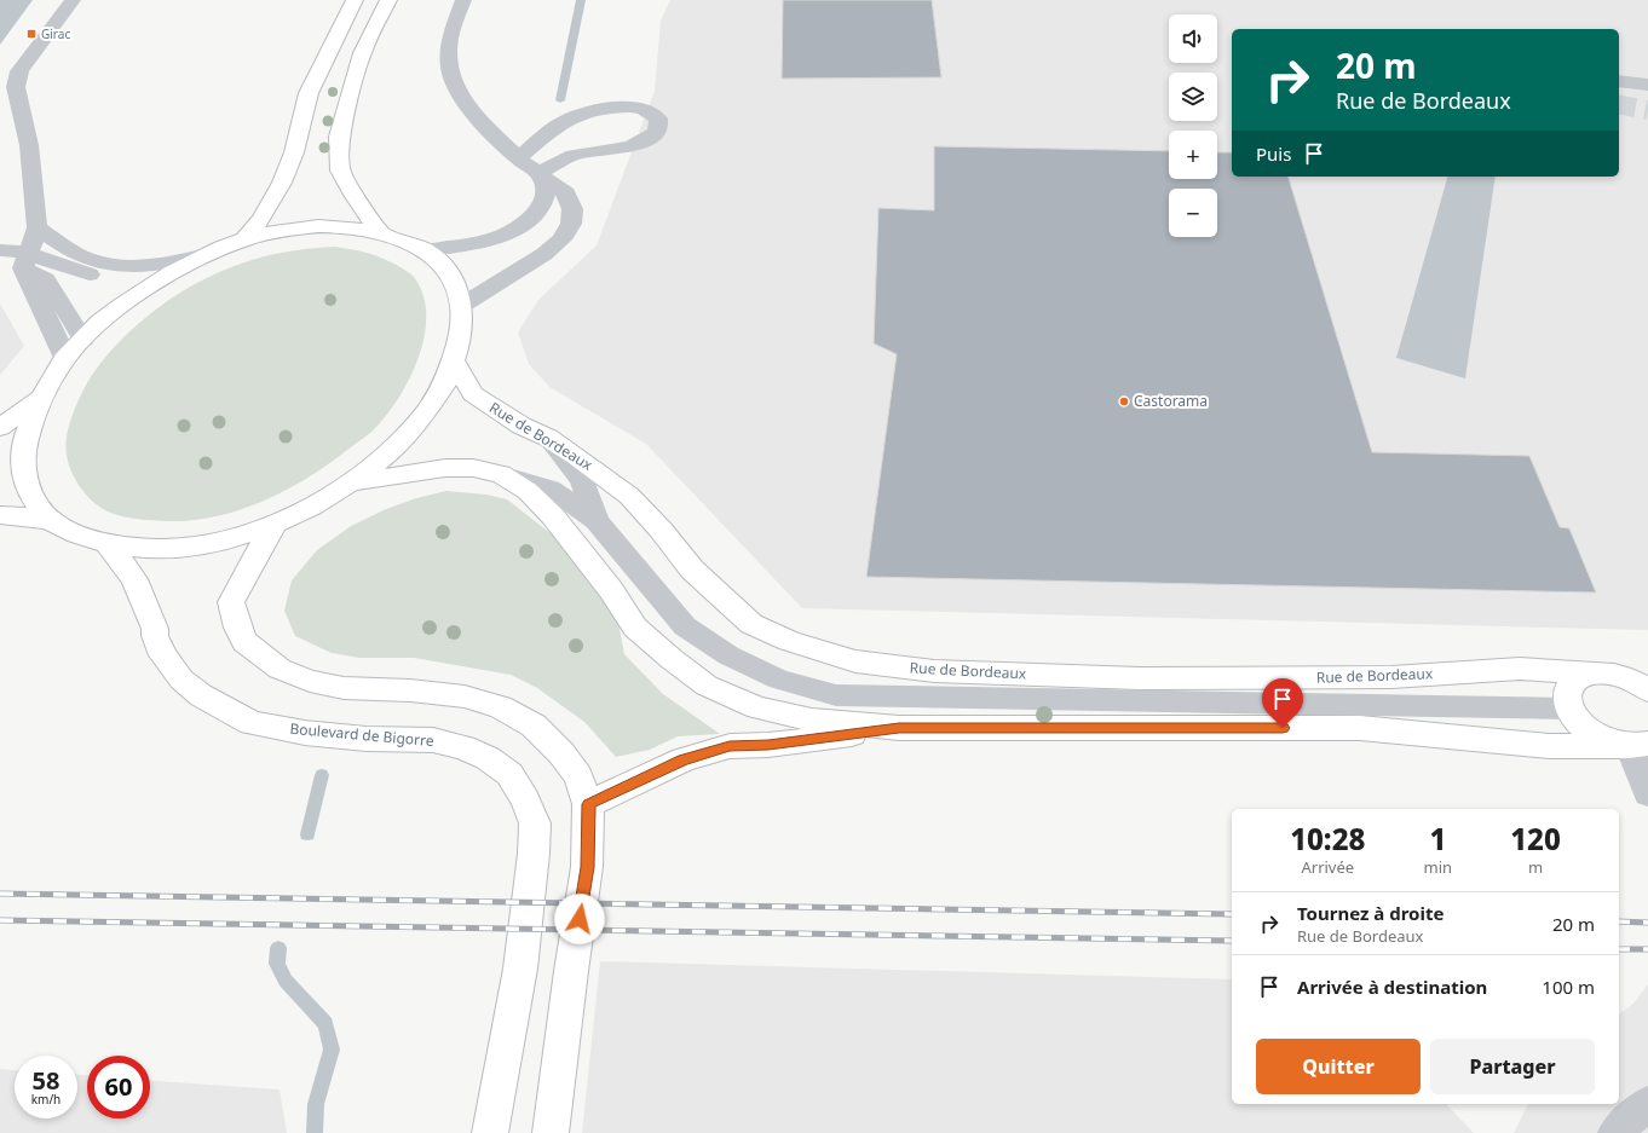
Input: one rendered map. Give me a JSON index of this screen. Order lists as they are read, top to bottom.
{
  "streets": {
    "main road": ["Rue de Bordeaux", "Boulevard de Bigorre"]
  },
  "places": {
    "transit": ["Girac"],
    "other": ["Castorama"]
  },
  "page": {
    "map_buttons": ["+", "−"],
    "turn": ["20 m", "Rue de Bordeaux"],
    "then": "Puis",
    "eta": [
      "10:28",
      "Arrivée",
      "1",
      "min",
      "120",
      "m"
    ],
    "list": [
      {
        "name": "Tournez à droite",
        "note": "Rue de Bordeaux",
        "value": "20 m"
      },
      {
        "name": "Arrivée à destination",
        "value": "100 m"
      }
    ],
    "buttons": ["Quitter", "Partager"],
    "speed": "58 km/h",
    "limit": "60"
  }
}
